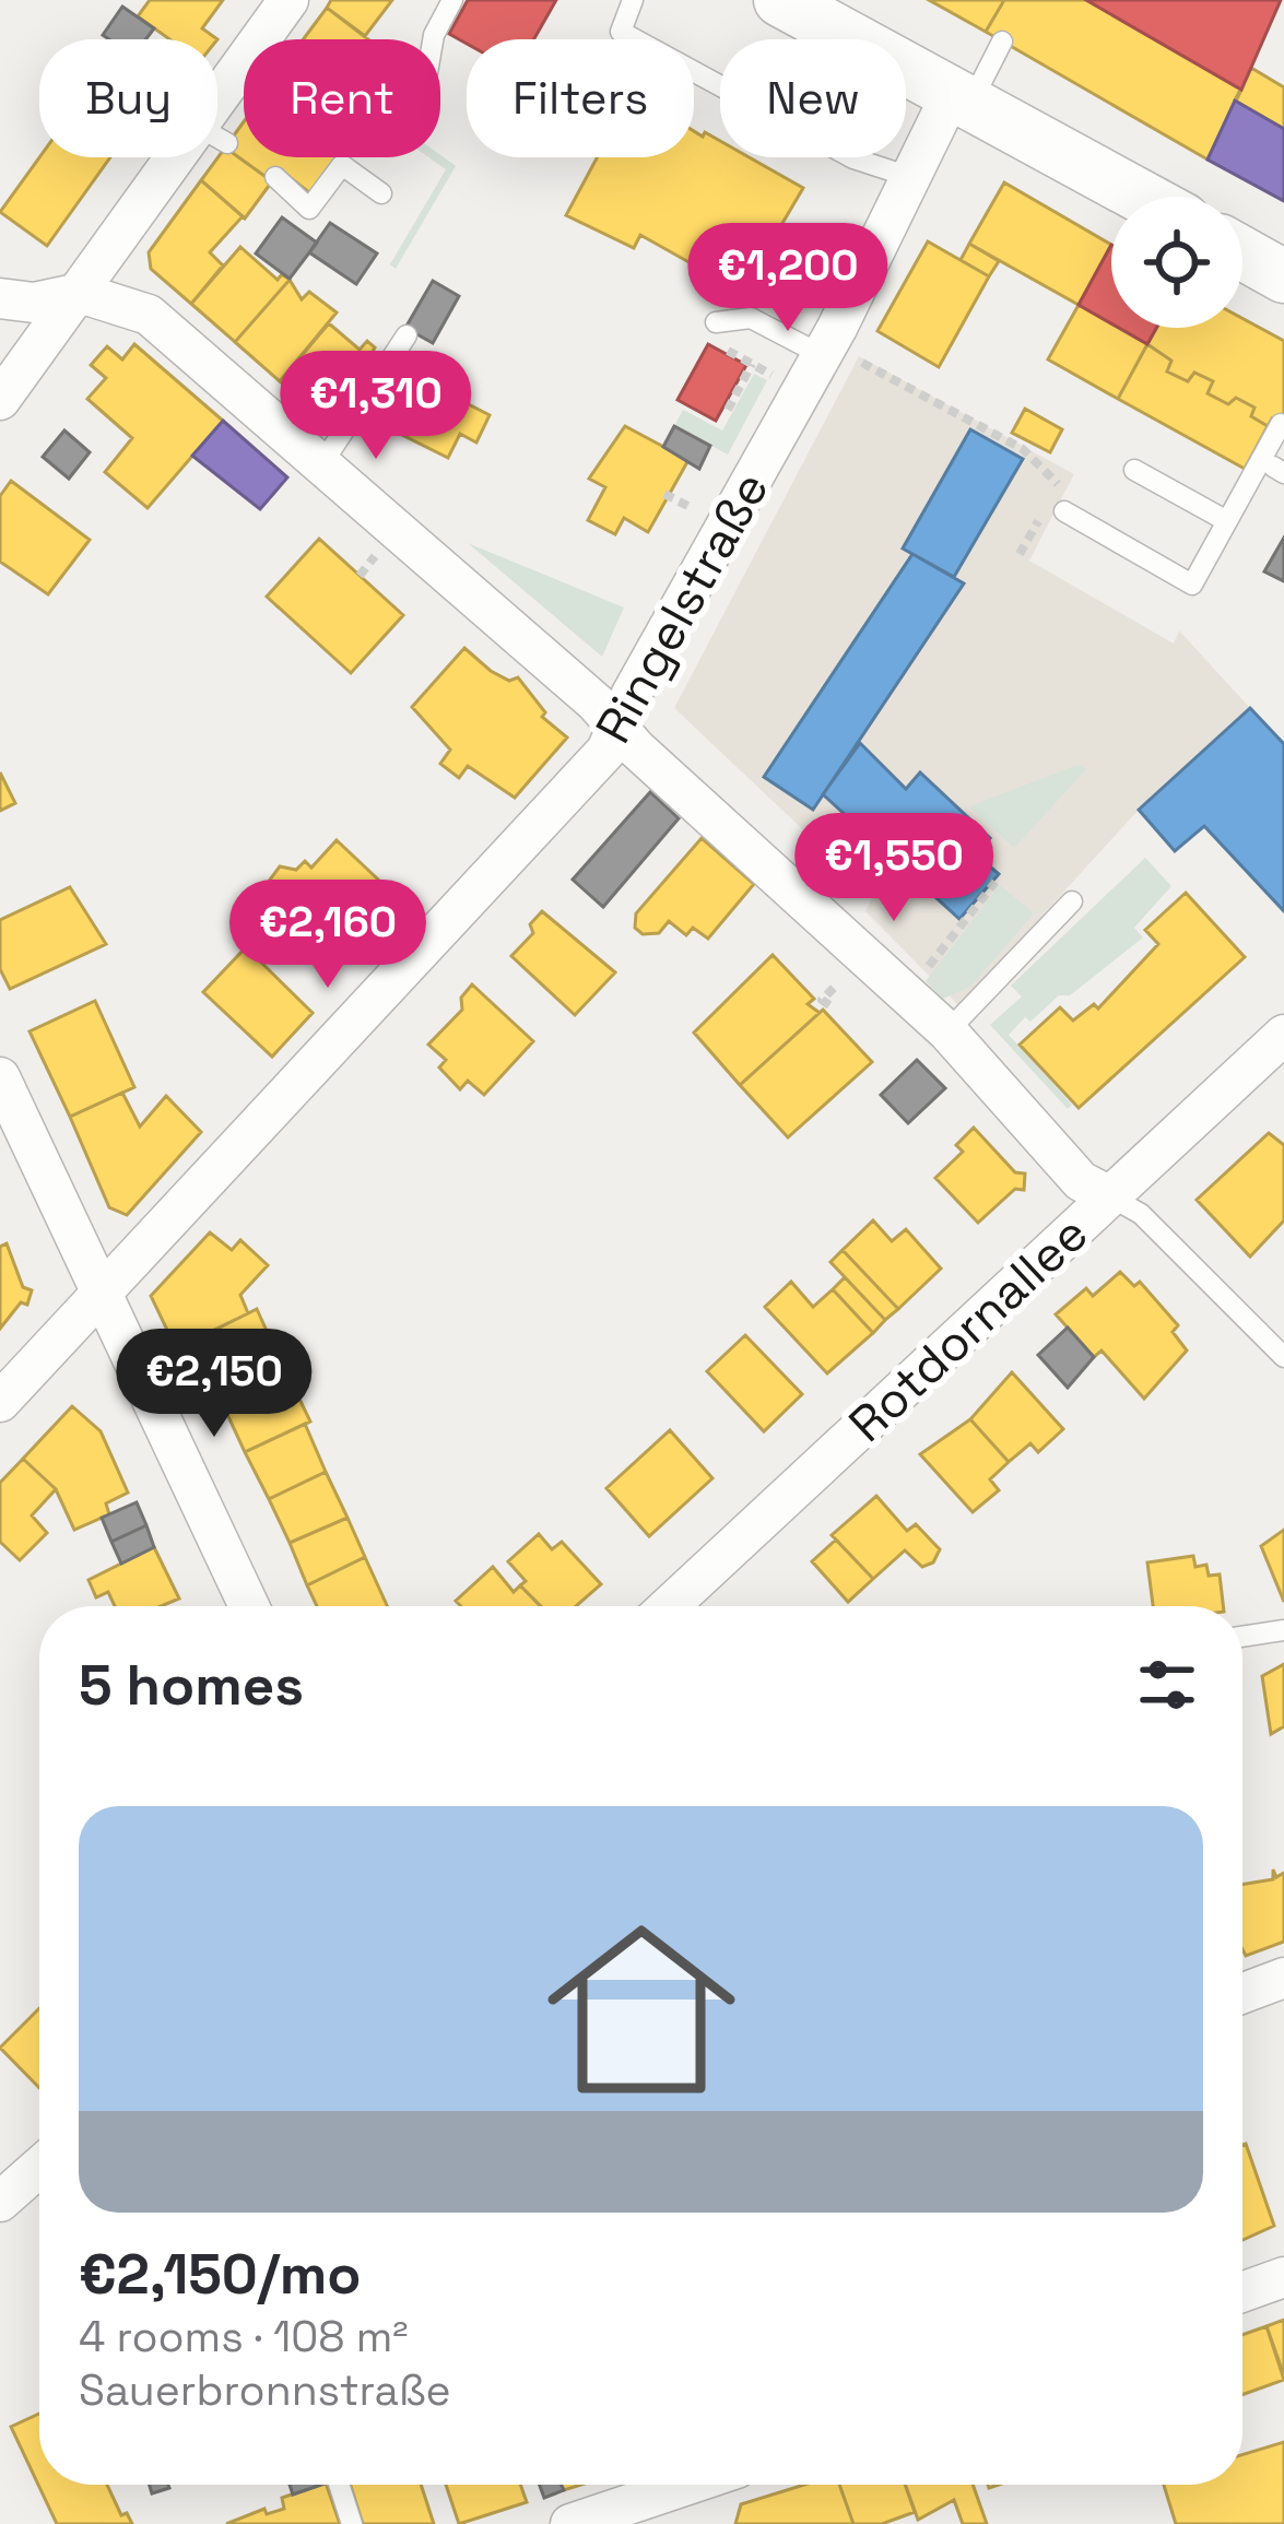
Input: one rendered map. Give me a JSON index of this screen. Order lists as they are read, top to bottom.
{
  "streets": {
    "street": ["Ringelstraße", "Rotdornallee"]
  },
  "page": {
    "chip": [
      "Buy",
      "Rent",
      "Filters",
      "New"
    ],
    "price": [
      "€1,200",
      "€1,310",
      "€1,550",
      "€2,160",
      "€2,150"
    ],
    "heading": "5 homes",
    "list": [
      {
        "name": "€2,150/mo",
        "note": "4 rooms · 108 m² · Sauerbronnstraße"
      }
    ]
  }
}
